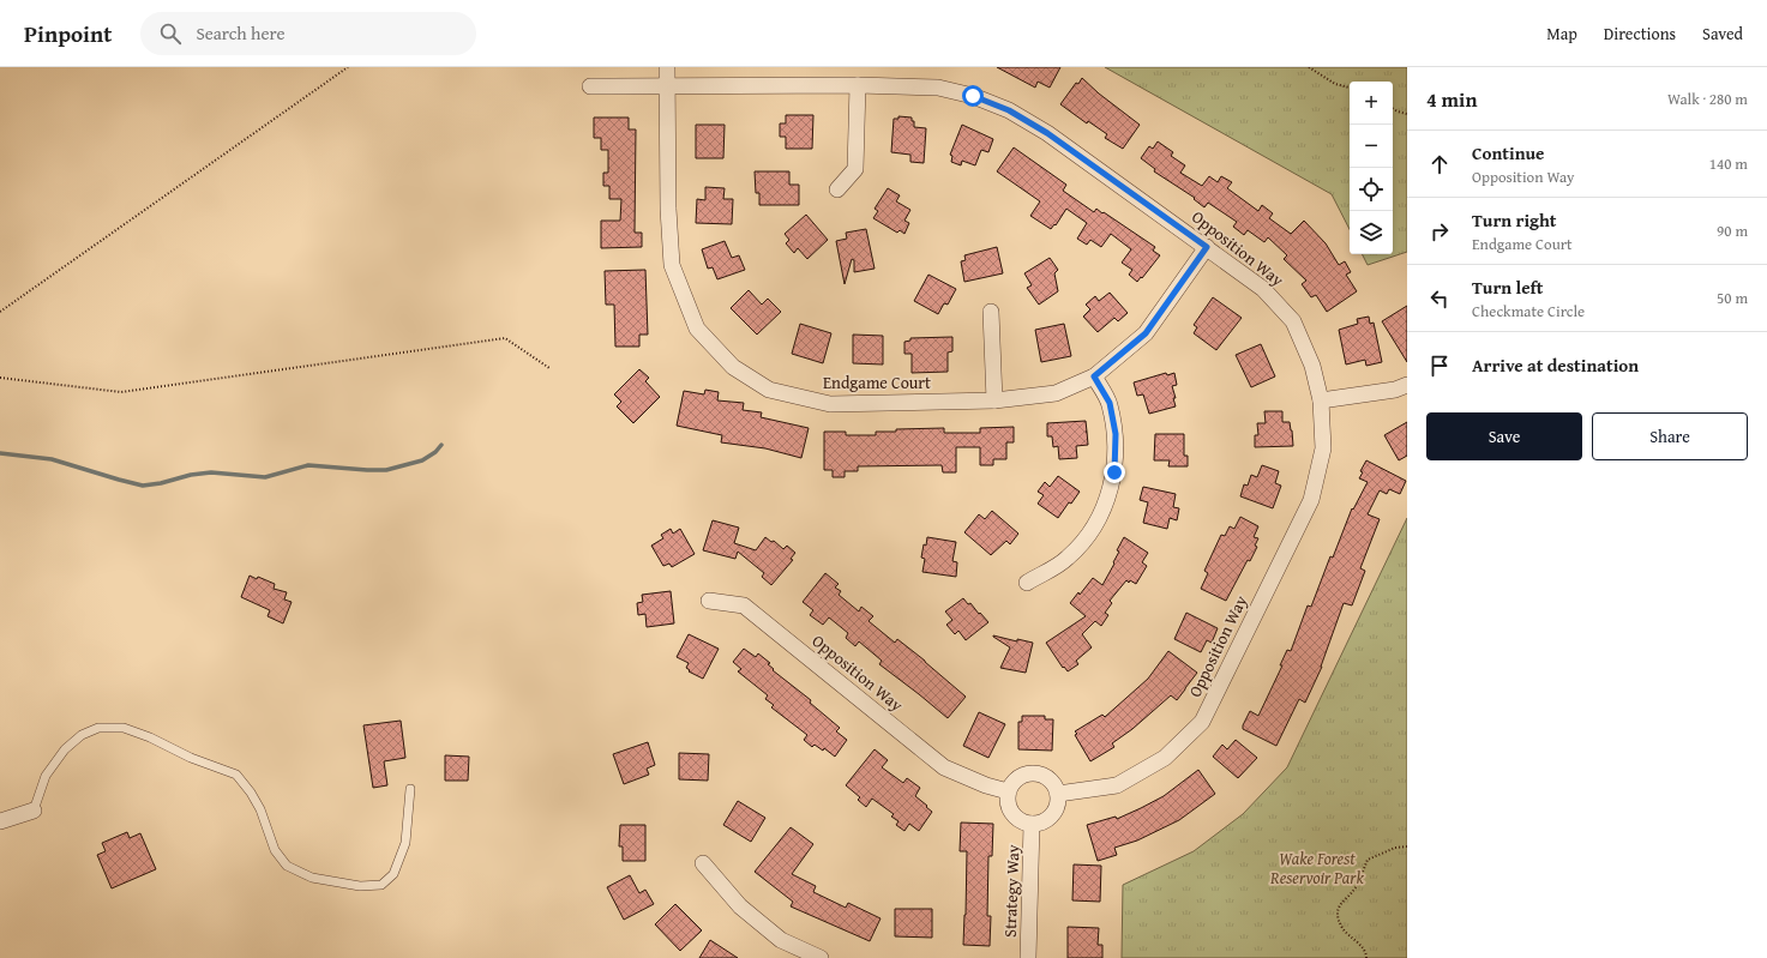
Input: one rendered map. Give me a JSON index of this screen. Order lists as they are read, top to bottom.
{
  "streets": {
    "street": ["Opposition Way", "Endgame Court", "Strategy Way"]
  },
  "crossings": [
    ["Opposition Way", "Endgame Court"],
    ["Opposition Way", "Strategy Way"]
  ],
  "parks": ["Wake Forest Reservoir Park"],
  "page": {
    "header": "Pinpoint",
    "search": "Search here",
    "nav": ["Map", "Directions", "Saved"],
    "heading": ["4 min", "Walk · 280 m"],
    "map_buttons": ["+", "−"],
    "list": [
      ["Continue", "Opposition Way", "140 m"],
      ["Turn right", "Endgame Court", "90 m"],
      ["Turn left", "Checkmate Circle", "50 m"],
      "Arrive at destination"
    ],
    "buttons": ["Save", "Share"]
  }
}
